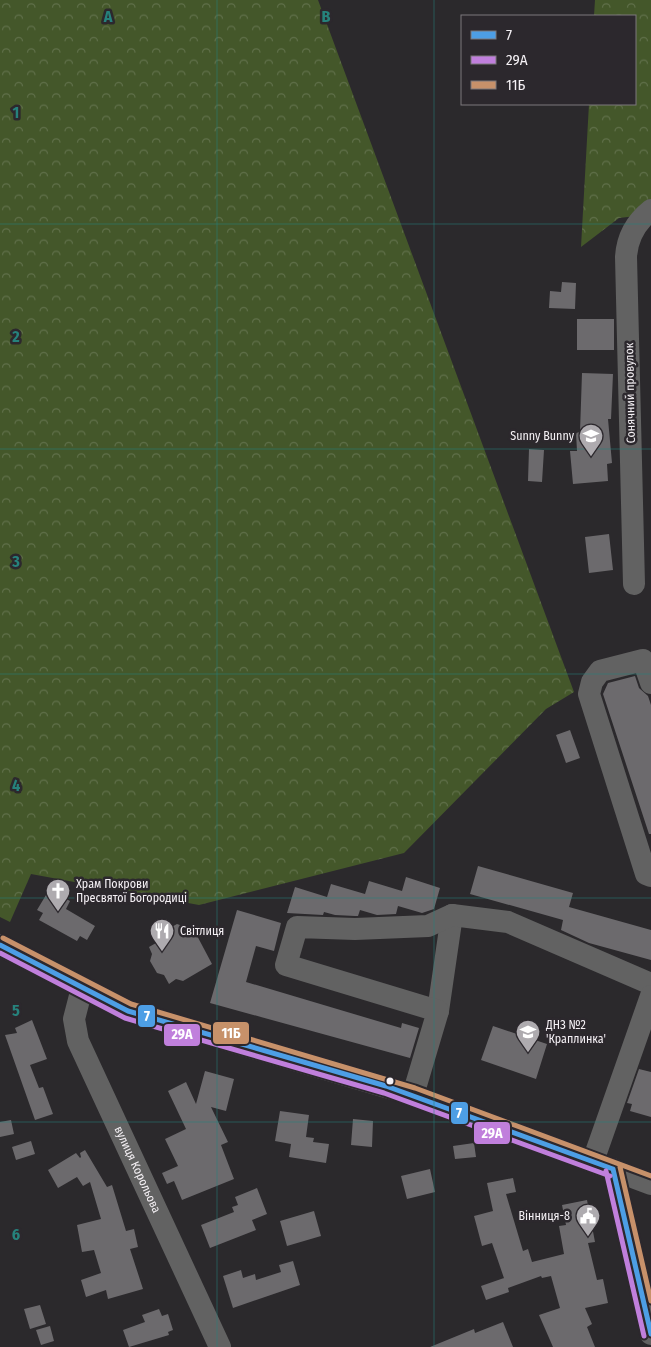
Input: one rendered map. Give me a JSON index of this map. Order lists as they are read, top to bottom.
{
  "streets": {
    "street": ["Сонячний провулок", "вулиця Корольова"]
  },
  "places": {
    "school or university": ["Sunny Bunny", "ДНЗ №2 'Краплинка'"],
    "church": ["Храм Покрови Пресвятої Богородиці"],
    "restaurant": ["Світлиця"],
    "public building": ["Вінниця-8"]
  },
  "lines": ["transit line 11Б", "transit line 7", "transit line 29А"],
  "legend": ["7", "29А", "11Б"],
  "grid": {
    "columns": ["A", "B"],
    "rows": [
      "1",
      "2",
      "3",
      "4",
      "5",
      "6"
    ]
  }
}
